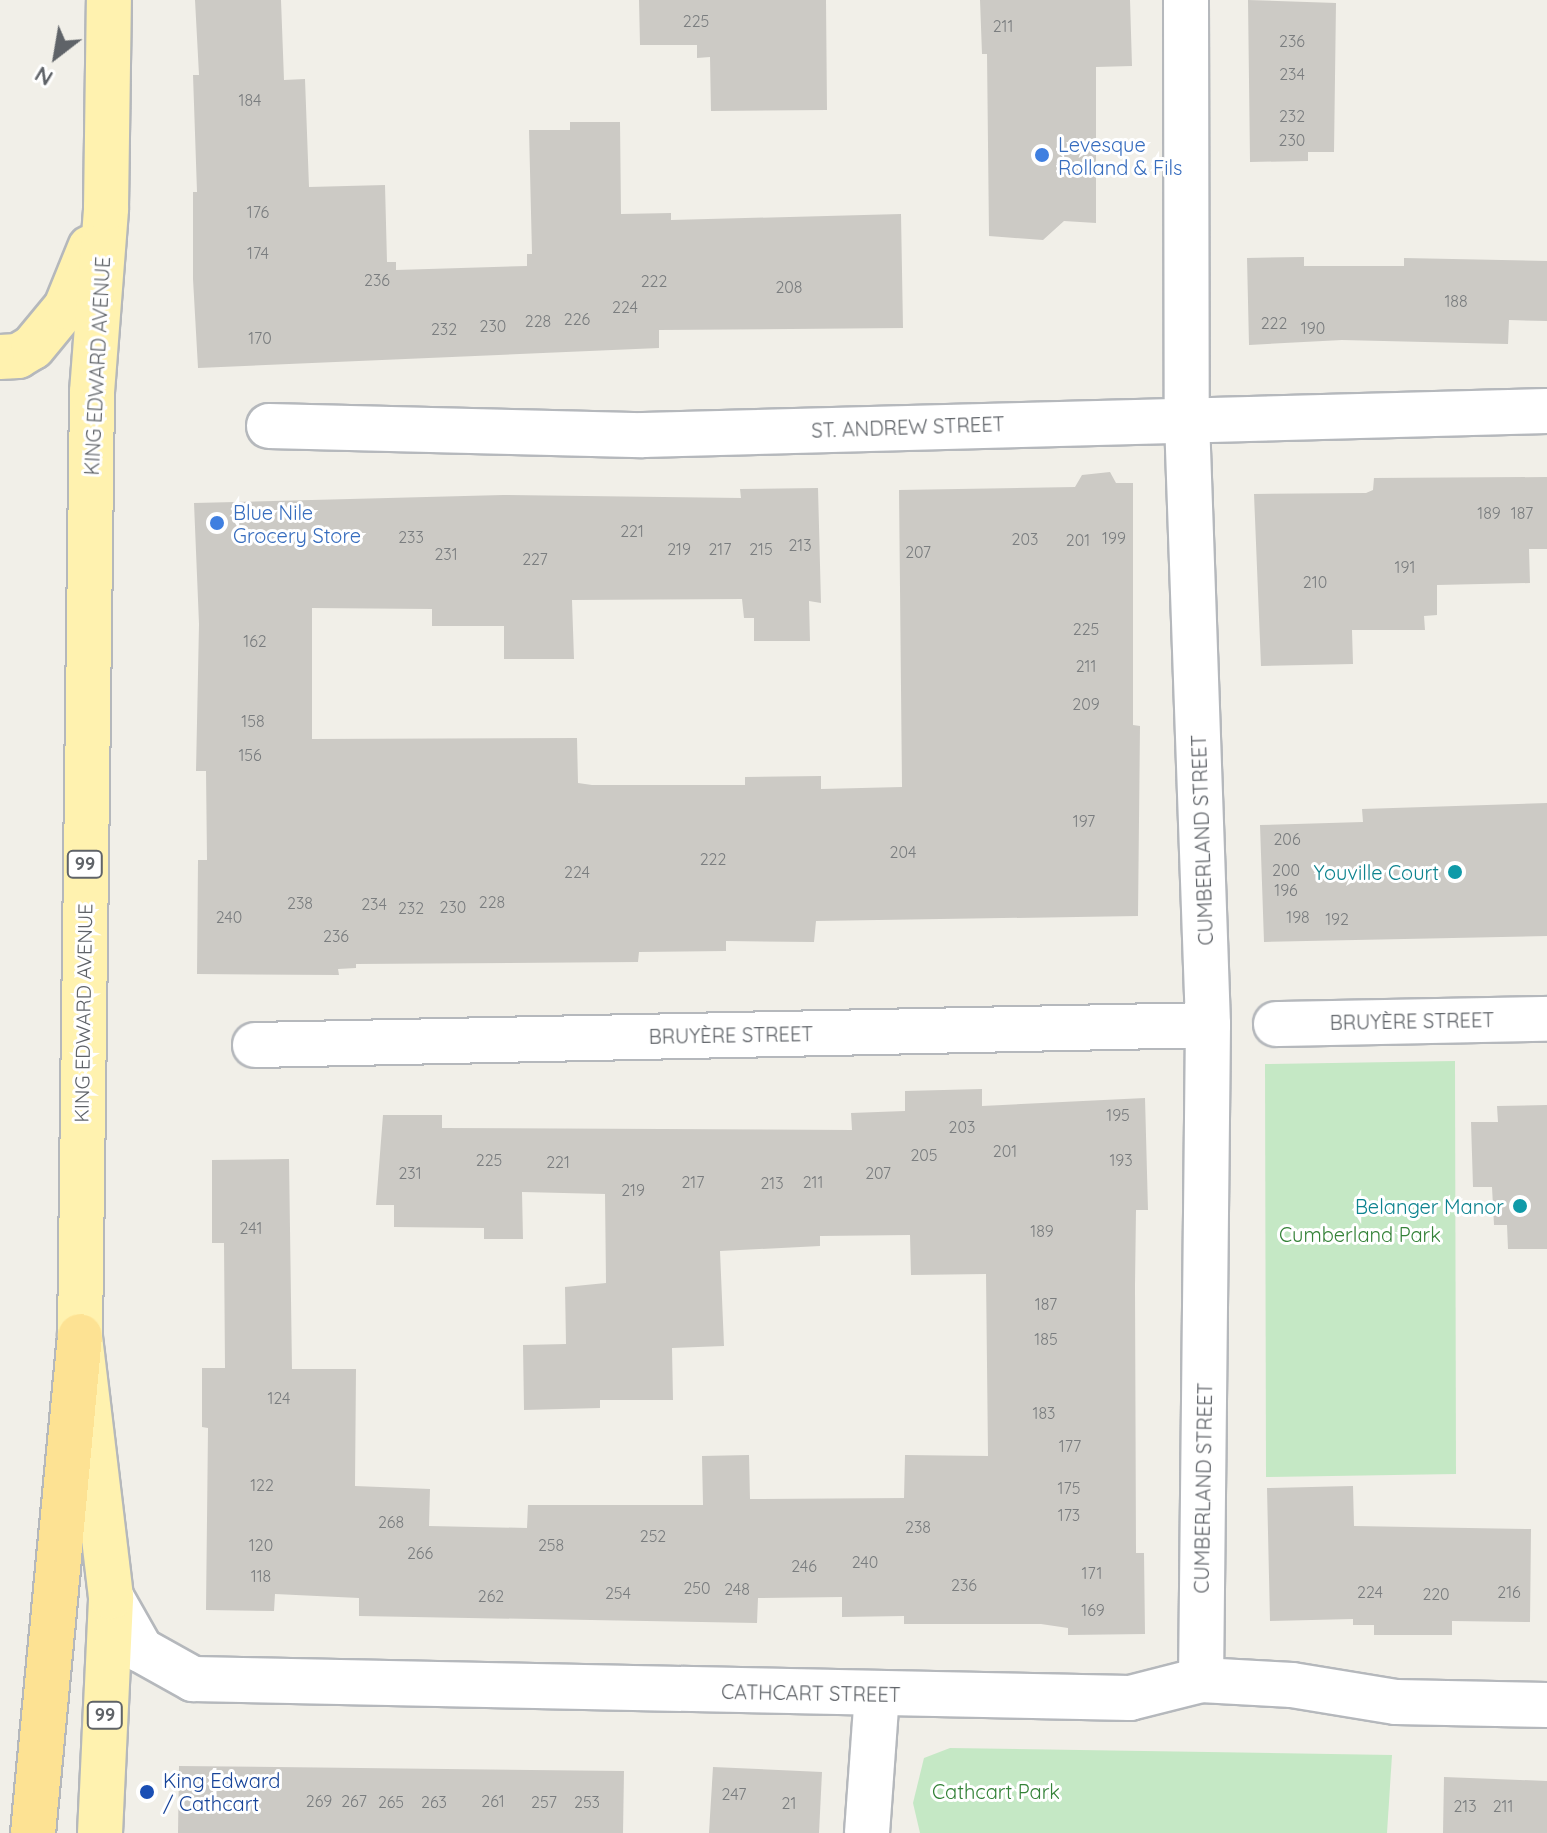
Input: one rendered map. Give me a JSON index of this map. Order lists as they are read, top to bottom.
{
  "streets": {
    "main road": ["KING EDWARD AVENUE", "99"],
    "street": [
      "ST. ANDREW STREET",
      "CUMBERLAND STREET",
      "BRUYÈRE STREET",
      "CATHCART STREET"
    ]
  },
  "crossings": [
    ["KING EDWARD AVENUE", "CATHCART STREET"],
    ["ST. ANDREW STREET", "CUMBERLAND STREET"],
    ["CUMBERLAND STREET", "BRUYÈRE STREET"],
    ["CUMBERLAND STREET", "CATHCART STREET"]
  ],
  "parks": ["Cumberland Park", "Cathcart Park"],
  "places": [
    "Levesque Rolland & Fils",
    "Blue Nile Grocery Store",
    "Youville Court",
    "Belanger Manor",
    "King Edward / Cathcart"
  ],
  "house_numbers": [
    "225",
    "211",
    "236",
    "234",
    "184",
    "232",
    "230",
    "176",
    "174",
    "236",
    "222",
    "208",
    "188",
    "224",
    "226",
    "228",
    "222",
    "230",
    "190",
    "232",
    "170",
    "189",
    "187",
    "221",
    "233",
    "199",
    "203",
    "201",
    "213",
    "219",
    "217",
    "215",
    "207",
    "231",
    "227",
    "191",
    "210",
    "225",
    "162",
    "211",
    "209",
    "158",
    "156",
    "197",
    "206",
    "204",
    "222",
    "200",
    "224",
    "196",
    "228",
    "238",
    "234",
    "230",
    "232",
    "240",
    "198",
    "192",
    "236",
    "195",
    "203",
    "201",
    "205",
    "225",
    "193",
    "221",
    "231",
    "207",
    "217",
    "211",
    "213",
    "219",
    "241",
    "189",
    "187",
    "185",
    "124",
    "183",
    "177",
    "122",
    "175",
    "173",
    "268",
    "238",
    "252",
    "120",
    "258",
    "266",
    "240",
    "246",
    "171",
    "118",
    "236",
    "250",
    "248",
    "224",
    "216",
    "254",
    "220",
    "262",
    "169",
    "247",
    "269",
    "267",
    "261",
    "265",
    "263",
    "257",
    "253",
    "21",
    "213",
    "211"
  ],
  "north": "bottom left"
}
